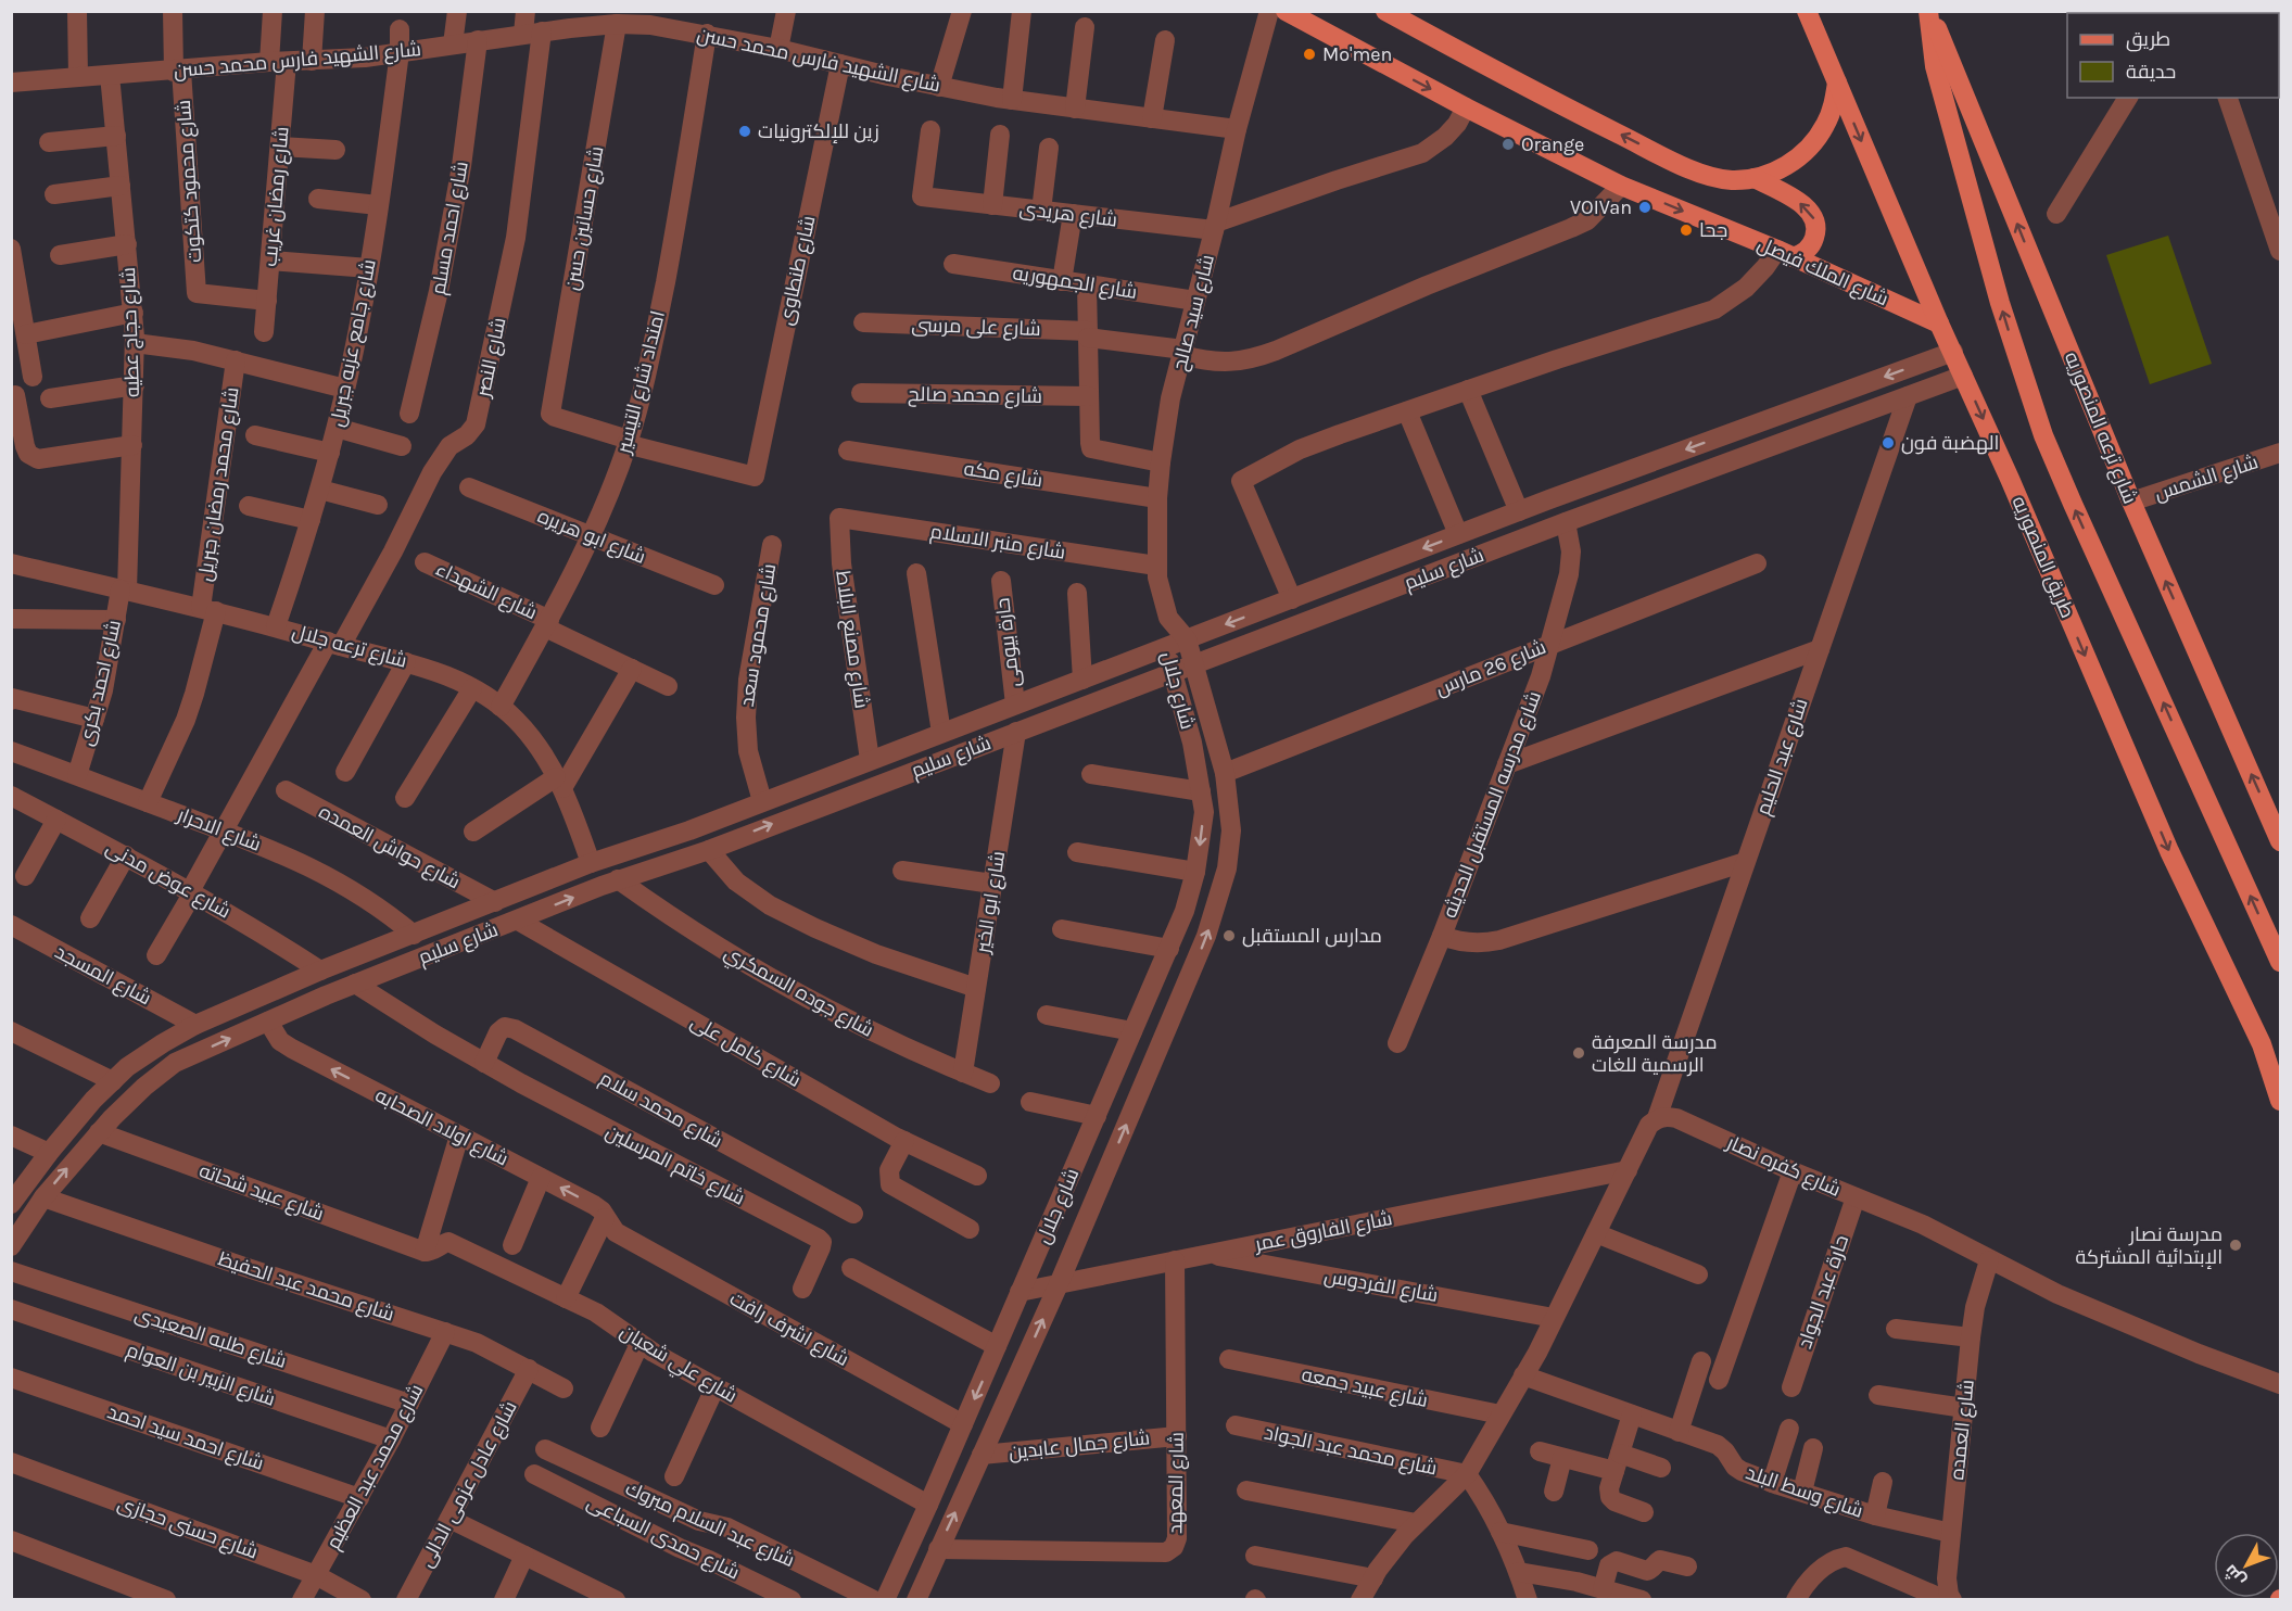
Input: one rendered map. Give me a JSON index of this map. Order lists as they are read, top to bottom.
{
  "streets": {
    "main road": ["شارع الملك فيصل", "شارع ترعه المنصوريه", "طريق المنصوريه"],
    "street": [
      "شارع الشهيد فارس محمد حسن",
      "شارع محمود كتكوت",
      "شارع رمضان غريب",
      "شارع هريدى",
      "شارع حسانين حسن",
      "شارع احمد مسلم",
      "شارع طنطاوى",
      "شارع الجمهوريه",
      "شارع سيد صالح",
      "شارع على مرسى",
      "شارع حجاج عطيه",
      "شارع جامع عزبه جبريل",
      "شارع النصر",
      "امتداد شارع التيسير",
      "شارع محمد صالح",
      "شارع مكه",
      "شارع الشمس",
      "شارع محمد رمضان جبريل",
      "شارع ابو هريره",
      "شارع منبر الاسلام",
      "شارع سليم",
      "شارع الشهداء",
      "شارع محمود سعد",
      "شارع مصنع البلاط",
      "حارة بيومى",
      "شارع ترعه جلال",
      "شارع 26 مارس",
      "شارع احمد بكرى",
      "شارع جلال",
      "شارع عبد الحليم",
      "شارع مدرسه المستقبل الحديثه",
      "شارع الاحرار",
      "شارع حواش العمده",
      "شارع عوض مدنى",
      "شارع ابو الخير",
      "شارع المسجد",
      "شارع جوده السمكري",
      "شارع كامل على",
      "شارع محمد سلام",
      "شارع اولاد الصحابه",
      "شارع خاتم المرسلين",
      "شارع كفره نصار",
      "شارع عبيد شحاته",
      "شارع الفاروق عمر",
      "شارع الفردوس",
      "شارع محمد عبد الحفيظ",
      "حارة عبد الجواد",
      "شارع اشرف رافت",
      "شارع طلبه الصعيدى",
      "شارع علي شعبان",
      "شارع الزبير بن العوام",
      "شارع عبيد جمعه",
      "شارع العمده",
      "شارع احمد سيد احمد",
      "شارع جمال عابدين",
      "شارع محمد عبد الجواد",
      "شارع محمد عبد العظيم",
      "شارع المعهد",
      "شارع عادل عزمى الدالى",
      "شارع وسط البلد",
      "شارع عبد السلام مبروك",
      "شارع حسنى حجازى",
      "شارع حمدى السباعى"
    ]
  },
  "crossings": [
    ["شارع الشهيد فارس محمد حسن", "شارع محمود كتكوت"],
    ["شارع الشهيد فارس محمد حسن", "شارع رمضان غريب"],
    ["شارع الشهيد فارس محمد حسن", "شارع حسانين حسن"],
    ["شارع الشهيد فارس محمد حسن", "شارع احمد مسلم"],
    ["شارع الشهيد فارس محمد حسن", "شارع طنطاوى"],
    ["شارع الشهيد فارس محمد حسن", "شارع سيد صالح"],
    ["شارع الشهيد فارس محمد حسن", "شارع حجاج عطيه"],
    ["شارع الشهيد فارس محمد حسن", "شارع جامع عزبه جبريل"],
    ["شارع الشهيد فارس محمد حسن", "شارع النصر"],
    ["شارع الشهيد فارس محمد حسن", "امتداد شارع التيسير"],
    ["شارع محمود كتكوت", "شارع رمضان غريب"],
    ["شارع هريدى", "شارع سيد صالح"],
    ["شارع حسانين حسن", "شارع طنطاوى"],
    ["شارع حسانين حسن", "امتداد شارع التيسير"],
    ["شارع طنطاوى", "امتداد شارع التيسير"],
    ["شارع الملك فيصل", "شارع على مرسى"],
    ["شارع الملك فيصل", "طريق المنصوريه"],
    ["شارع الجمهوريه", "شارع سيد صالح"],
    ["شارع سيد صالح", "شارع على مرسى"],
    ["شارع سيد صالح", "شارع مكه"],
    ["شارع سيد صالح", "شارع منبر الاسلام"],
    ["شارع سيد صالح", "شارع جلال"],
    ["شارع حجاج عطيه", "شارع ترعه جلال"],
    ["شارع حجاج عطيه", "شارع احمد بكرى"],
    ["شارع جامع عزبه جبريل", "شارع ترعه جلال"],
    ["شارع النصر", "شارع ترعه جلال"],
    ["شارع النصر", "شارع الاحرار"],
    ["شارع النصر", "شارع عوض مدنى"],
    ["امتداد شارع التيسير", "شارع ابو هريره"],
    ["امتداد شارع التيسير", "شارع الشهداء"],
    ["امتداد شارع التيسير", "شارع ترعه جلال"],
    ["شارع ترعه المنصوريه", "شارع الشمس"],
    ["شارع محمد رمضان جبريل", "شارع ترعه جلال"],
    ["شارع محمد رمضان جبريل", "شارع الاحرار"],
    ["شارع منبر الاسلام", "شارع مصنع البلاط"],
    ["طريق المنصوريه", "شارع سليم"],
    ["شارع سليم", "شارع محمود سعد"],
    ["شارع سليم", "شارع مصنع البلاط"],
    ["شارع سليم", "حارة بيومى"],
    ["شارع سليم", "شارع ترعه جلال"],
    ["شارع سليم", "شارع جلال"],
    ["شارع سليم", "شارع عبد الحليم"],
    ["شارع سليم", "شارع مدرسه المستقبل الحديثه"],
    ["شارع سليم", "شارع الاحرار"],
    ["شارع سليم", "شارع حواش العمده"],
    ["شارع سليم", "شارع عوض مدنى"],
    ["شارع سليم", "شارع ابو الخير"],
    ["شارع سليم", "شارع المسجد"],
    ["شارع سليم", "شارع جوده السمكري"],
    ["شارع سليم", "شارع كامل على"],
    ["شارع سليم", "شارع اولاد الصحابه"],
    ["شارع سليم", "شارع عبيد شحاته"],
    ["شارع سليم", "شارع محمد عبد الحفيظ"],
    ["شارع ترعه جلال", "شارع احمد بكرى"],
    ["شارع 26 مارس", "شارع جلال"],
    ["شارع 26 مارس", "شارع مدرسه المستقبل الحديثه"],
    ["شارع احمد بكرى", "شارع الاحرار"],
    ["شارع جلال", "شارع الفاروق عمر"],
    ["شارع جلال", "شارع اشرف رافت"],
    ["شارع جلال", "شارع علي شعبان"],
    ["شارع جلال", "شارع جمال عابدين"],
    ["شارع جلال", "شارع المعهد"],
    ["شارع عبد الحليم", "شارع كفره نصار"],
    ["شارع ابو الخير", "شارع جوده السمكري"],
    ["شارع محمد سلام", "شارع خاتم المرسلين"],
    ["شارع اولاد الصحابه", "شارع اشرف رافت"],
    ["شارع كفره نصار", "حارة عبد الجواد"],
    ["شارع كفره نصار", "شارع العمده"],
    ["شارع عبيد شحاته", "شارع علي شعبان"],
    ["شارع الفاروق عمر", "شارع الفردوس"],
    ["شارع الفاروق عمر", "شارع المعهد"],
    ["شارع محمد عبد الحفيظ", "شارع محمد عبد العظيم"],
    ["شارع محمد عبد الحفيظ", "شارع عادل عزمى الدالى"],
    ["شارع طلبه الصعيدى", "شارع محمد عبد العظيم"],
    ["شارع الزبير بن العوام", "شارع محمد عبد العظيم"],
    ["شارع العمده", "شارع وسط البلد"],
    ["شارع احمد سيد احمد", "شارع محمد عبد العظيم"],
    ["شارع جمال عابدين", "شارع المعهد"],
    ["شارع محمد عبد العظيم", "شارع حسنى حجازى"]
  ],
  "places": [
    "Mo'men",
    "زين للإلكترونيات",
    "Orange",
    "VOIVan",
    "جحا",
    "الهضبة فون",
    "مدارس المستقبل",
    "مدرسة المعرفة الرسمية للغات",
    "مدرسة نصار الإبتدائية المشتركة"
  ],
  "legend": ["طريق", "حديقة"],
  "north": "bottom left"
}
